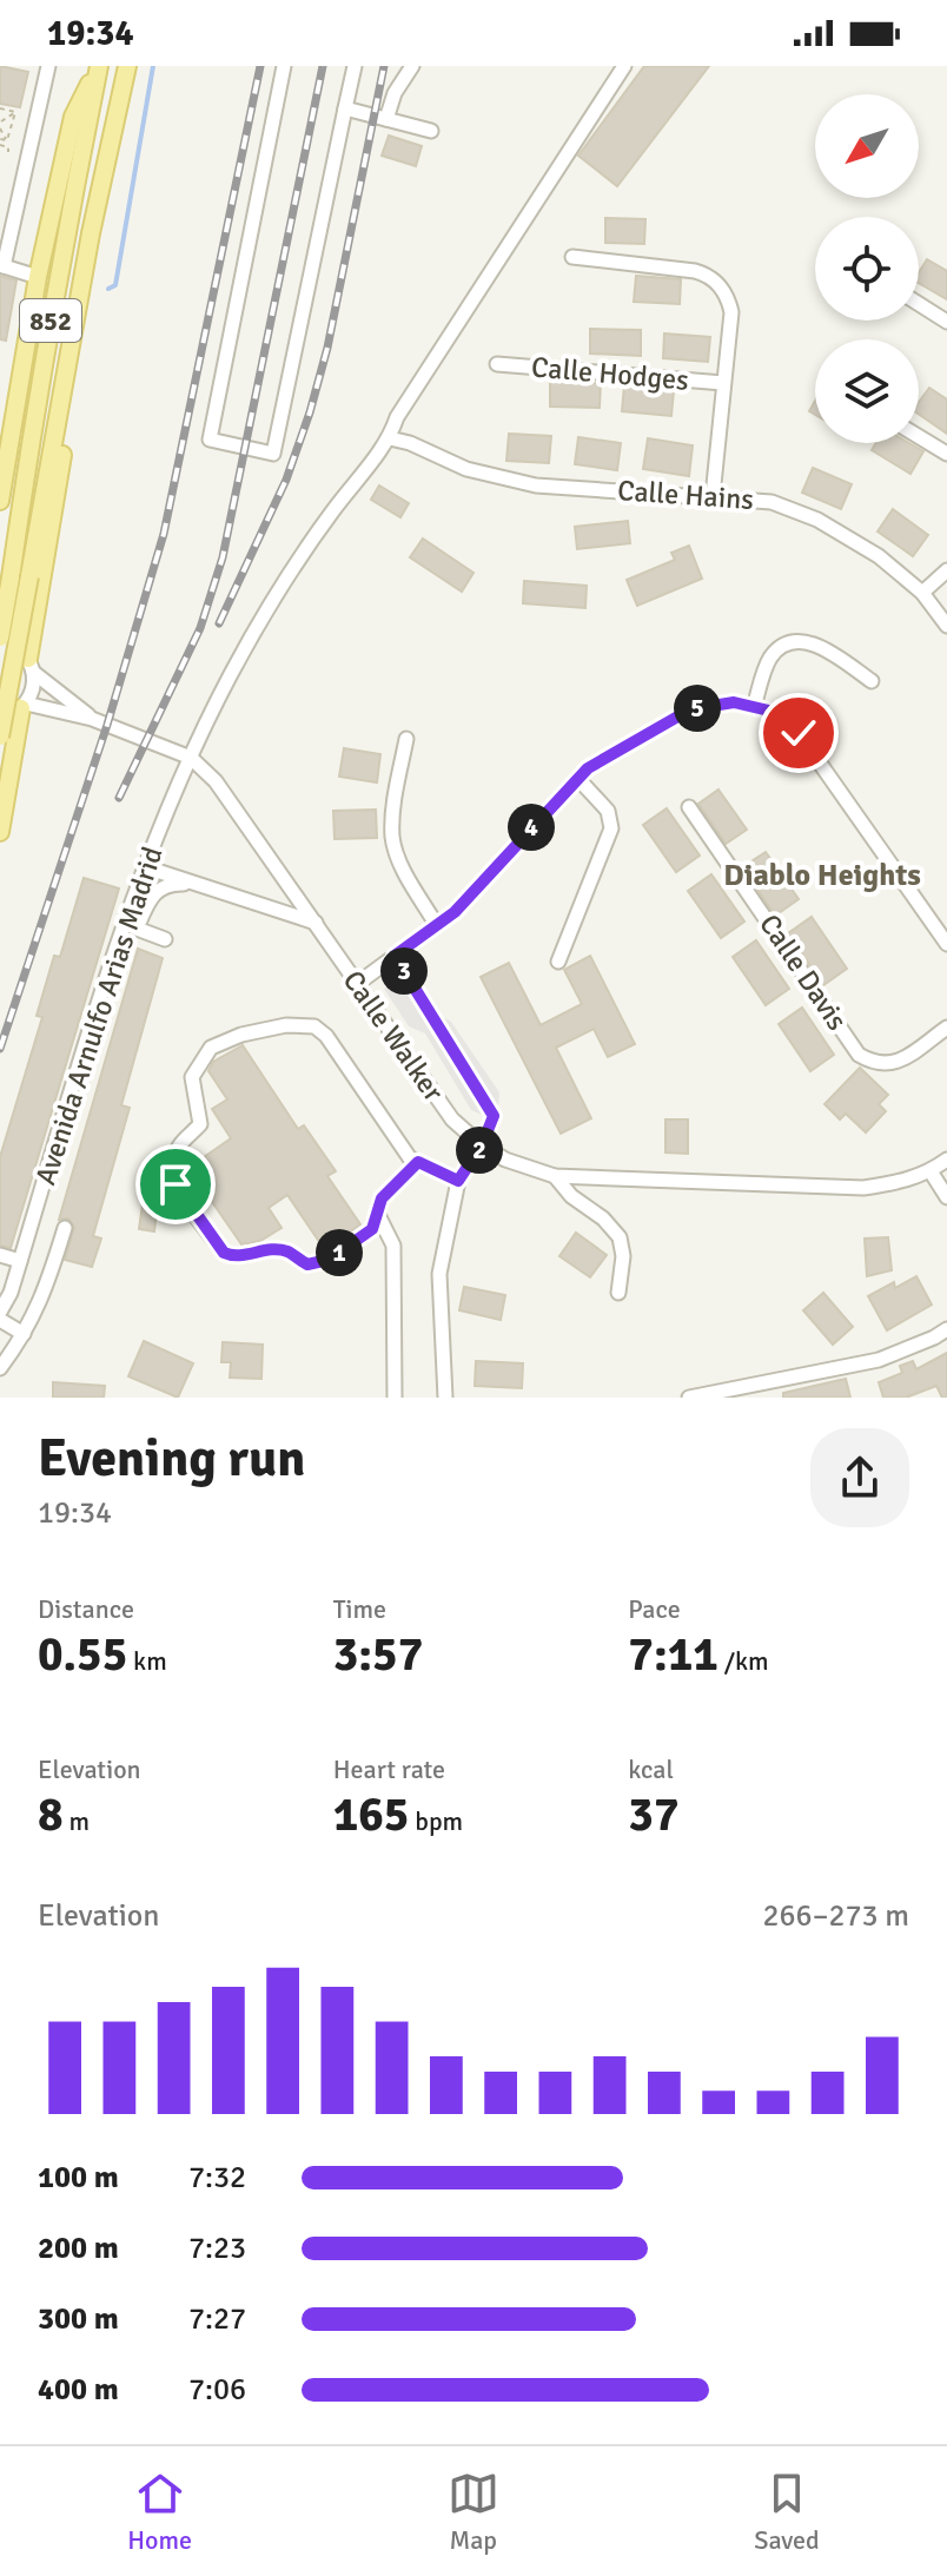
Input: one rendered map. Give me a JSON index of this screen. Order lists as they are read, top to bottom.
{
  "streets": {
    "main road": ["852"],
    "street": [
      "Calle Hodges",
      "Calle Hains",
      "Calle Davis",
      "Avenida Arnulfo Arias Madrid",
      "Calle Walker"
    ]
  },
  "crossings": [
    ["852", "Calle Walker"],
    ["Calle Hains", "Avenida Arnulfo Arias Madrid"],
    ["Avenida Arnulfo Arias Madrid", "Calle Walker"]
  ],
  "districts": ["Diablo Heights"],
  "north": "bottom left",
  "page": {
    "status": "19:34",
    "pins": [
      "5",
      "4",
      "3",
      "2",
      "1"
    ],
    "heading": ["Evening run", "19:34"],
    "stats": [
      ["Distance", "0.55 km"],
      ["Time", "3:57"],
      ["Pace", "7:11 /km"],
      ["Elevation", "8 m"],
      ["Heart rate", "165 bpm"],
      ["kcal", "37"]
    ],
    "chart": ["Elevation", "266–273 m"],
    "list": [
      {
        "name": "100 m",
        "note": "7:32"
      },
      {
        "name": "200 m",
        "note": "7:23"
      },
      {
        "name": "300 m",
        "note": "7:27"
      },
      {
        "name": "400 m",
        "note": "7:06"
      }
    ],
    "tabs": ["Home", "Map", "Saved"]
  }
}
